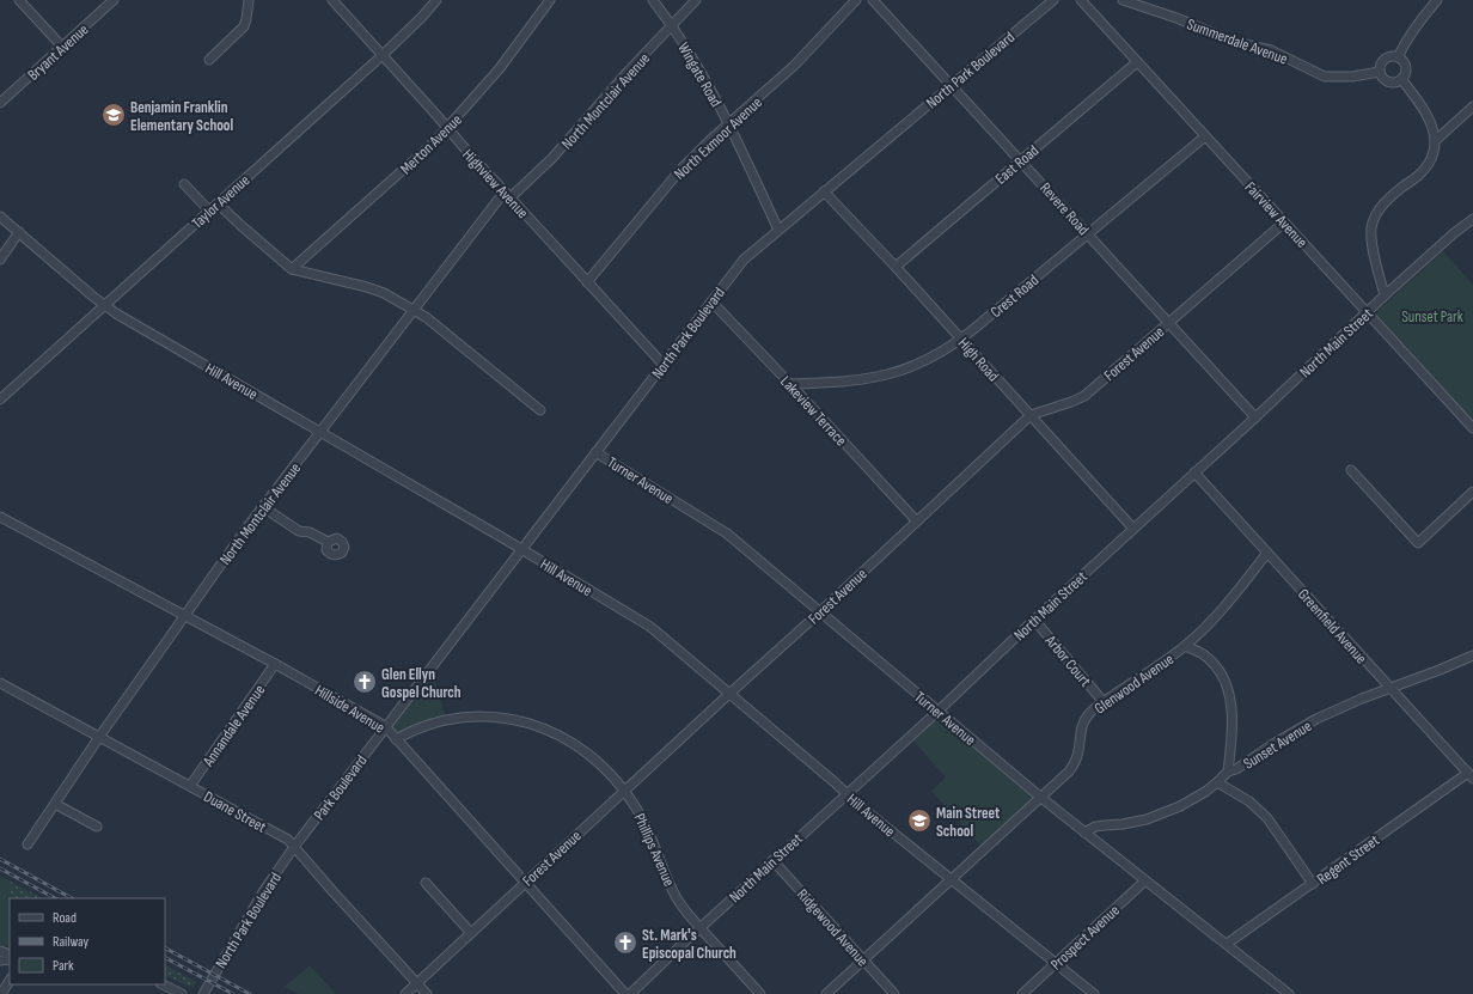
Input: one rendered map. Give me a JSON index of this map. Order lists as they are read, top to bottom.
{
  "streets": {
    "street": [
      "Summerdale Avenue",
      "Bryant Avenue",
      "North Park Boulevard",
      "Wingate Road",
      "North Montclair Avenue",
      "North Exmoor Avenue",
      "Merton Avenue",
      "East Road",
      "Highview Avenue",
      "Taylor Avenue",
      "Revere Road",
      "Fairview Avenue",
      "Crest Road",
      "North Main Street",
      "Forest Avenue",
      "High Road",
      "Hill Avenue",
      "Lakeview Terrace",
      "Turner Avenue",
      "Greenfield Avenue",
      "Arbor Court",
      "Glenwood Avenue",
      "Hillside Avenue",
      "Annandale Avenue",
      "Sunset Avenue",
      "Park Boulevard",
      "Duane Street",
      "Phillips Avenue",
      "Regent Street",
      "Ridgewood Avenue",
      "Prospect Avenue"
    ]
  },
  "crossings": [
    ["North Park Boulevard", "Wingate Road"],
    ["North Park Boulevard", "Highview Avenue"],
    ["North Park Boulevard", "Revere Road"],
    ["North Park Boulevard", "High Road"],
    ["North Park Boulevard", "Hill Avenue"],
    ["North Park Boulevard", "Lakeview Terrace"],
    ["North Park Boulevard", "Turner Avenue"],
    ["North Park Boulevard", "Hillside Avenue"],
    ["North Park Boulevard", "Park Boulevard"],
    ["North Park Boulevard", "Duane Street"],
    ["Wingate Road", "North Montclair Avenue"],
    ["Wingate Road", "North Exmoor Avenue"],
    ["North Montclair Avenue", "Highview Avenue"],
    ["North Montclair Avenue", "Hill Avenue"],
    ["North Montclair Avenue", "Hillside Avenue"],
    ["North Montclair Avenue", "Duane Street"],
    ["North Exmoor Avenue", "Highview Avenue"],
    ["Merton Avenue", "Highview Avenue"],
    ["East Road", "Revere Road"],
    ["East Road", "Fairview Avenue"],
    ["East Road", "High Road"],
    ["Highview Avenue", "Taylor Avenue"],
    ["Taylor Avenue", "Hill Avenue"],
    ["Revere Road", "Crest Road"],
    ["Revere Road", "North Main Street"],
    ["Revere Road", "Forest Avenue"],
    ["Fairview Avenue", "Crest Road"],
    ["Fairview Avenue", "North Main Street"],
    ["Fairview Avenue", "Forest Avenue"],
    ["Crest Road", "High Road"],
    ["Crest Road", "Lakeview Terrace"],
    ["North Main Street", "High Road"],
    ["North Main Street", "Hill Avenue"],
    ["North Main Street", "Turner Avenue"],
    ["North Main Street", "Greenfield Avenue"],
    ["North Main Street", "Arbor Court"],
    ["North Main Street", "Phillips Avenue"],
    ["North Main Street", "Ridgewood Avenue"],
    ["Forest Avenue", "High Road"],
    ["Forest Avenue", "Hill Avenue"],
    ["Forest Avenue", "Lakeview Terrace"],
    ["Forest Avenue", "Turner Avenue"],
    ["Forest Avenue", "Hillside Avenue"],
    ["Forest Avenue", "Duane Street"],
    ["Forest Avenue", "Phillips Avenue"],
    ["Hill Avenue", "Glenwood Avenue"],
    ["Hill Avenue", "Prospect Avenue"],
    ["Turner Avenue", "Glenwood Avenue"],
    ["Turner Avenue", "Sunset Avenue"],
    ["Turner Avenue", "Regent Street"],
    ["Turner Avenue", "Prospect Avenue"],
    ["Greenfield Avenue", "Glenwood Avenue"],
    ["Greenfield Avenue", "Sunset Avenue"],
    ["Greenfield Avenue", "Regent Street"],
    ["Arbor Court", "Glenwood Avenue"],
    ["Glenwood Avenue", "Ridgewood Avenue"],
    ["Hillside Avenue", "Annandale Avenue"],
    ["Hillside Avenue", "Park Boulevard"],
    ["Hillside Avenue", "Phillips Avenue"],
    ["Annandale Avenue", "Duane Street"],
    ["Park Boulevard", "Duane Street"]
  ],
  "parks": ["Sunset Park"],
  "places": {
    "school or university": ["Benjamin Franklin Elementary School", "Main Street School"],
    "church": ["Glen Ellyn Gospel Church", "St. Mark's Episcopal Church"]
  },
  "legend": ["Road", "Railway", "Park"]
}
